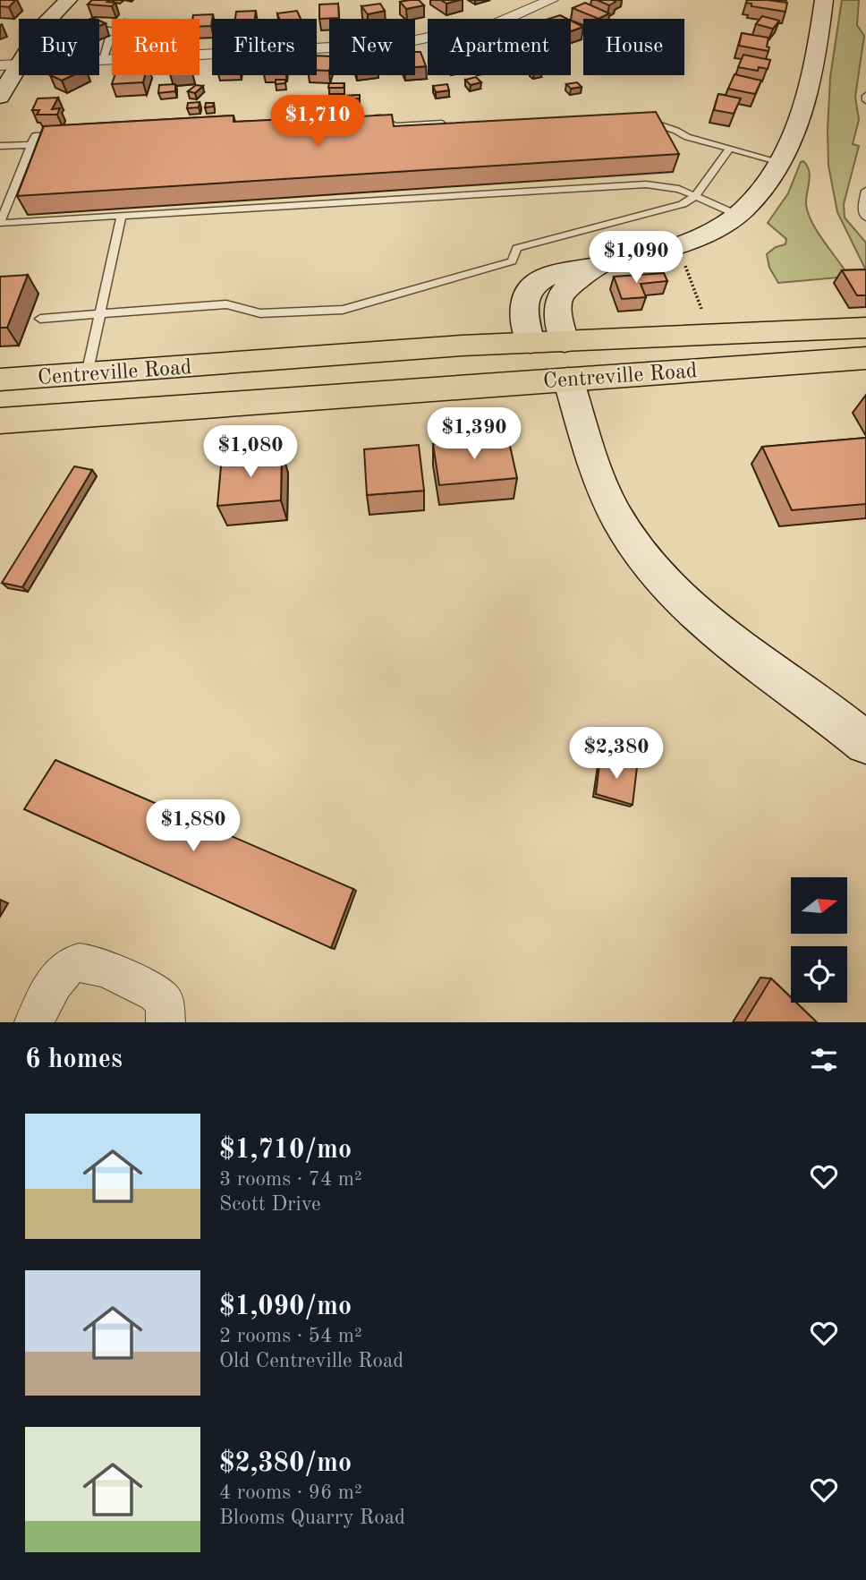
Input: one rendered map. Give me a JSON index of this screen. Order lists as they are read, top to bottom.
{
  "streets": {
    "highway": ["Centreville Road"]
  },
  "north": "right",
  "page": {
    "chip": [
      "Buy",
      "Rent",
      "Filters",
      "New",
      "Apartment",
      "House"
    ],
    "price": [
      "$1,710",
      "$1,090",
      "$1,390",
      "$1,080",
      "$2,380",
      "$1,880"
    ],
    "heading": "6 homes",
    "list": [
      {
        "name": "$1,710/mo",
        "note": "3 rooms · 74 m² · Scott Drive"
      },
      {
        "name": "$1,090/mo",
        "note": "2 rooms · 54 m² · Old Centreville Road"
      },
      {
        "name": "$2,380/mo",
        "note": "4 rooms · 96 m² · Blooms Quarry Road"
      }
    ]
  }
}
